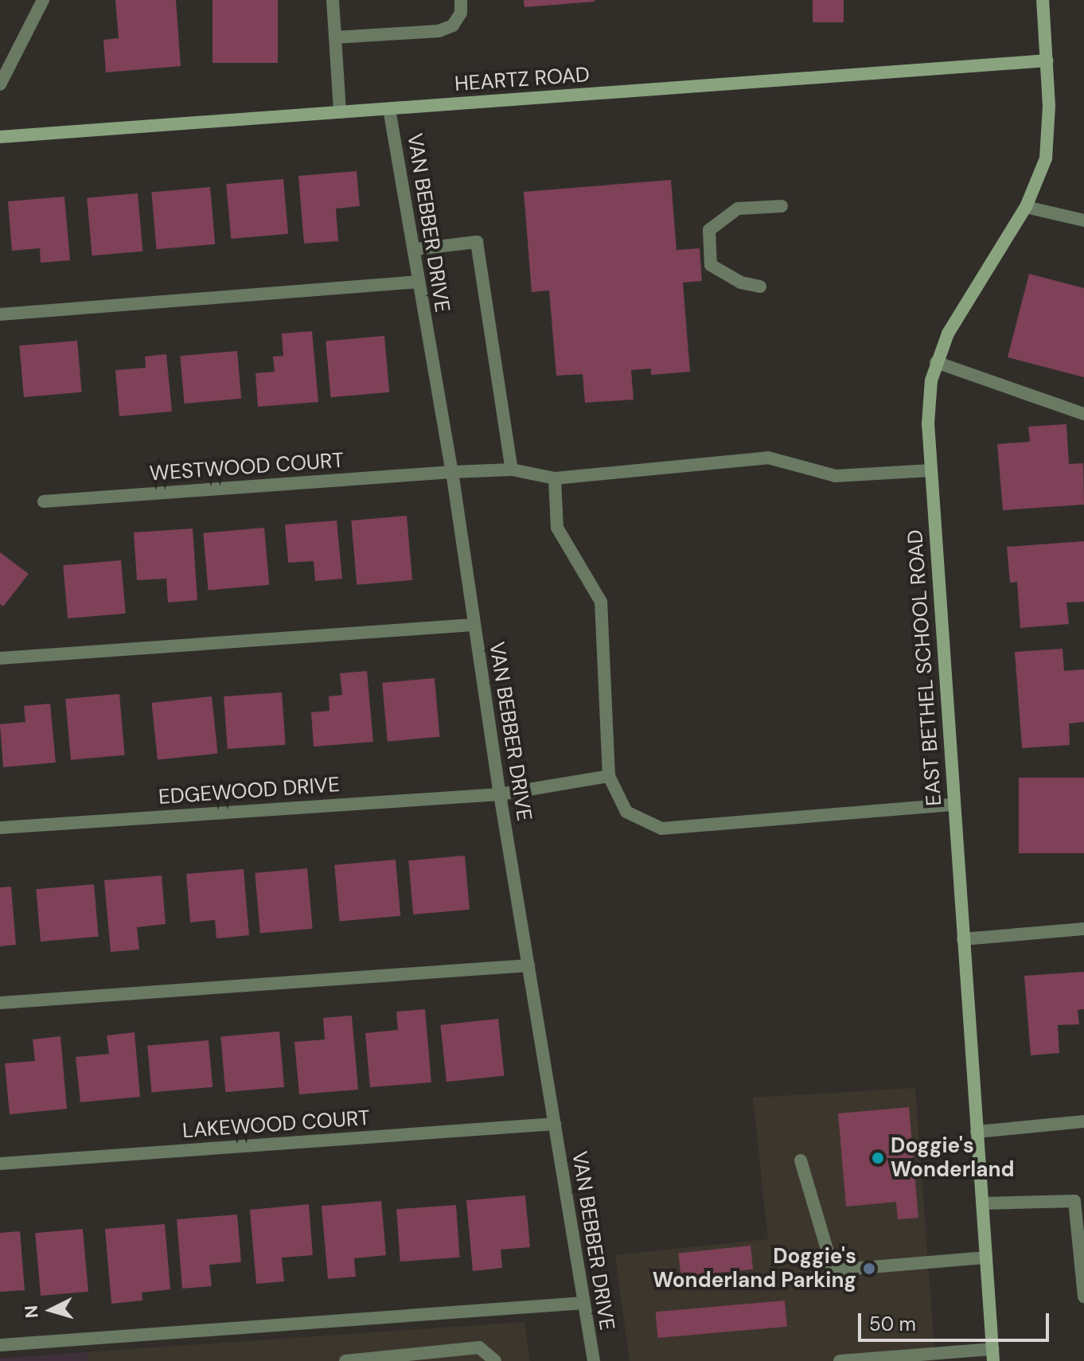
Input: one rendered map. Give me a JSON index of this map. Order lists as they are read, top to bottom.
{
  "streets": {
    "street": [
      "HEARTZ ROAD",
      "VAN BEBBER DRIVE",
      "WESTWOOD COURT",
      "EAST BETHEL SCHOOL ROAD",
      "EDGEWOOD DRIVE",
      "LAKEWOOD COURT"
    ]
  },
  "crossings": [
    ["HEARTZ ROAD", "VAN BEBBER DRIVE"],
    ["HEARTZ ROAD", "EAST BETHEL SCHOOL ROAD"],
    ["VAN BEBBER DRIVE", "WESTWOOD COURT"],
    ["VAN BEBBER DRIVE", "EDGEWOOD DRIVE"],
    ["VAN BEBBER DRIVE", "LAKEWOOD COURT"],
    ["WESTWOOD COURT", "EAST BETHEL SCHOOL ROAD"]
  ],
  "places": ["Doggie's Wonderland", "Doggie's Wonderland Parking"],
  "scale_bar": "50 m",
  "north": "left"
}
